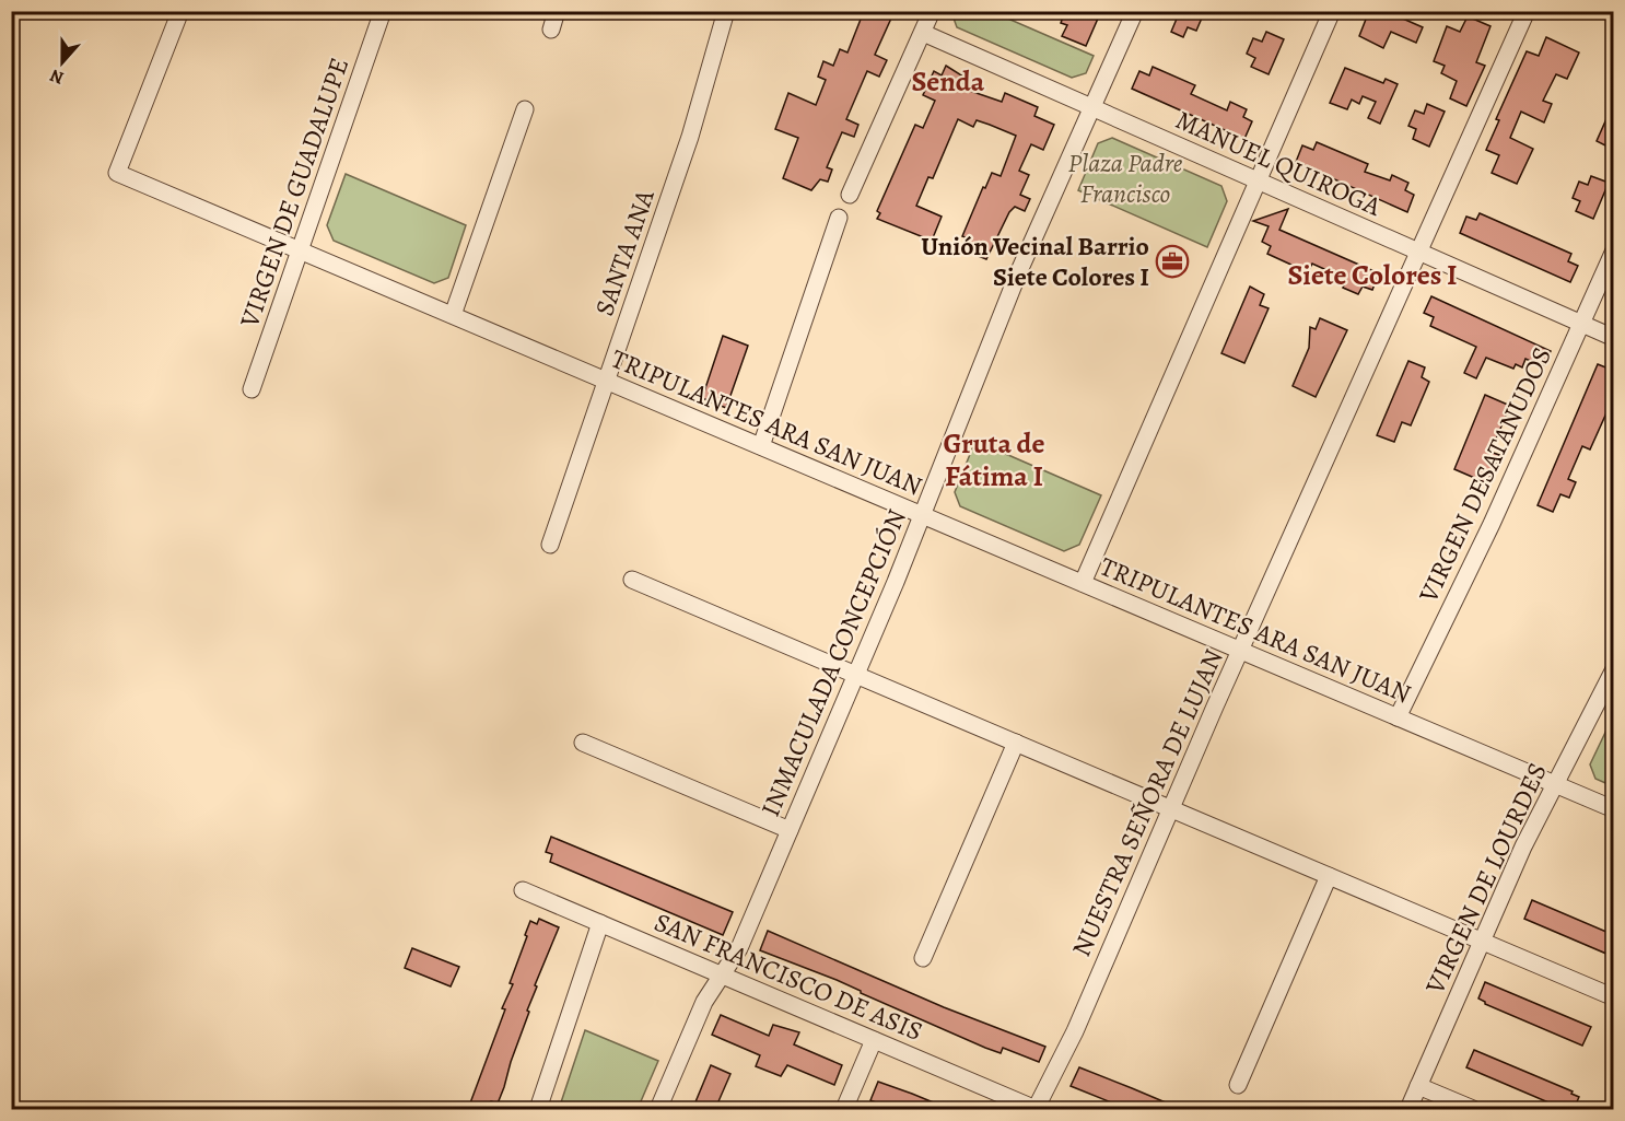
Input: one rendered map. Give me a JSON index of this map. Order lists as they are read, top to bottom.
{
  "streets": {
    "street": [
      "MANUEL QUIROGA",
      "VIRGEN DE GUADALUPE",
      "SANTA ANA",
      "TRIPULANTES ARA SAN JUAN",
      "VIRGEN DESATANUDOS",
      "INMACULADA CONCEPCIÓN",
      "NUESTRA SEÑORA DE LUJAN",
      "VIRGEN DE LOURDES",
      "SAN FRANCISCO DE ASIS"
    ]
  },
  "crossings": [
    ["MANUEL QUIROGA", "VIRGEN DESATANUDOS"],
    ["MANUEL QUIROGA", "INMACULADA CONCEPCIÓN"],
    ["MANUEL QUIROGA", "NUESTRA SEÑORA DE LUJAN"],
    ["VIRGEN DE GUADALUPE", "TRIPULANTES ARA SAN JUAN"],
    ["SANTA ANA", "TRIPULANTES ARA SAN JUAN"],
    ["TRIPULANTES ARA SAN JUAN", "VIRGEN DESATANUDOS"],
    ["TRIPULANTES ARA SAN JUAN", "INMACULADA CONCEPCIÓN"],
    ["TRIPULANTES ARA SAN JUAN", "NUESTRA SEÑORA DE LUJAN"],
    ["TRIPULANTES ARA SAN JUAN", "VIRGEN DE LOURDES"],
    ["INMACULADA CONCEPCIÓN", "SAN FRANCISCO DE ASIS"],
    ["NUESTRA SEÑORA DE LUJAN", "SAN FRANCISCO DE ASIS"]
  ],
  "districts": ["Senda", "Siete Colores I", "Gruta de Fátima I"],
  "parks": ["Plaza Padre Francisco"],
  "places": {
    "office": ["Unión Vecinal Barrio Siete Colores I"]
  },
  "north": "bottom"
}
